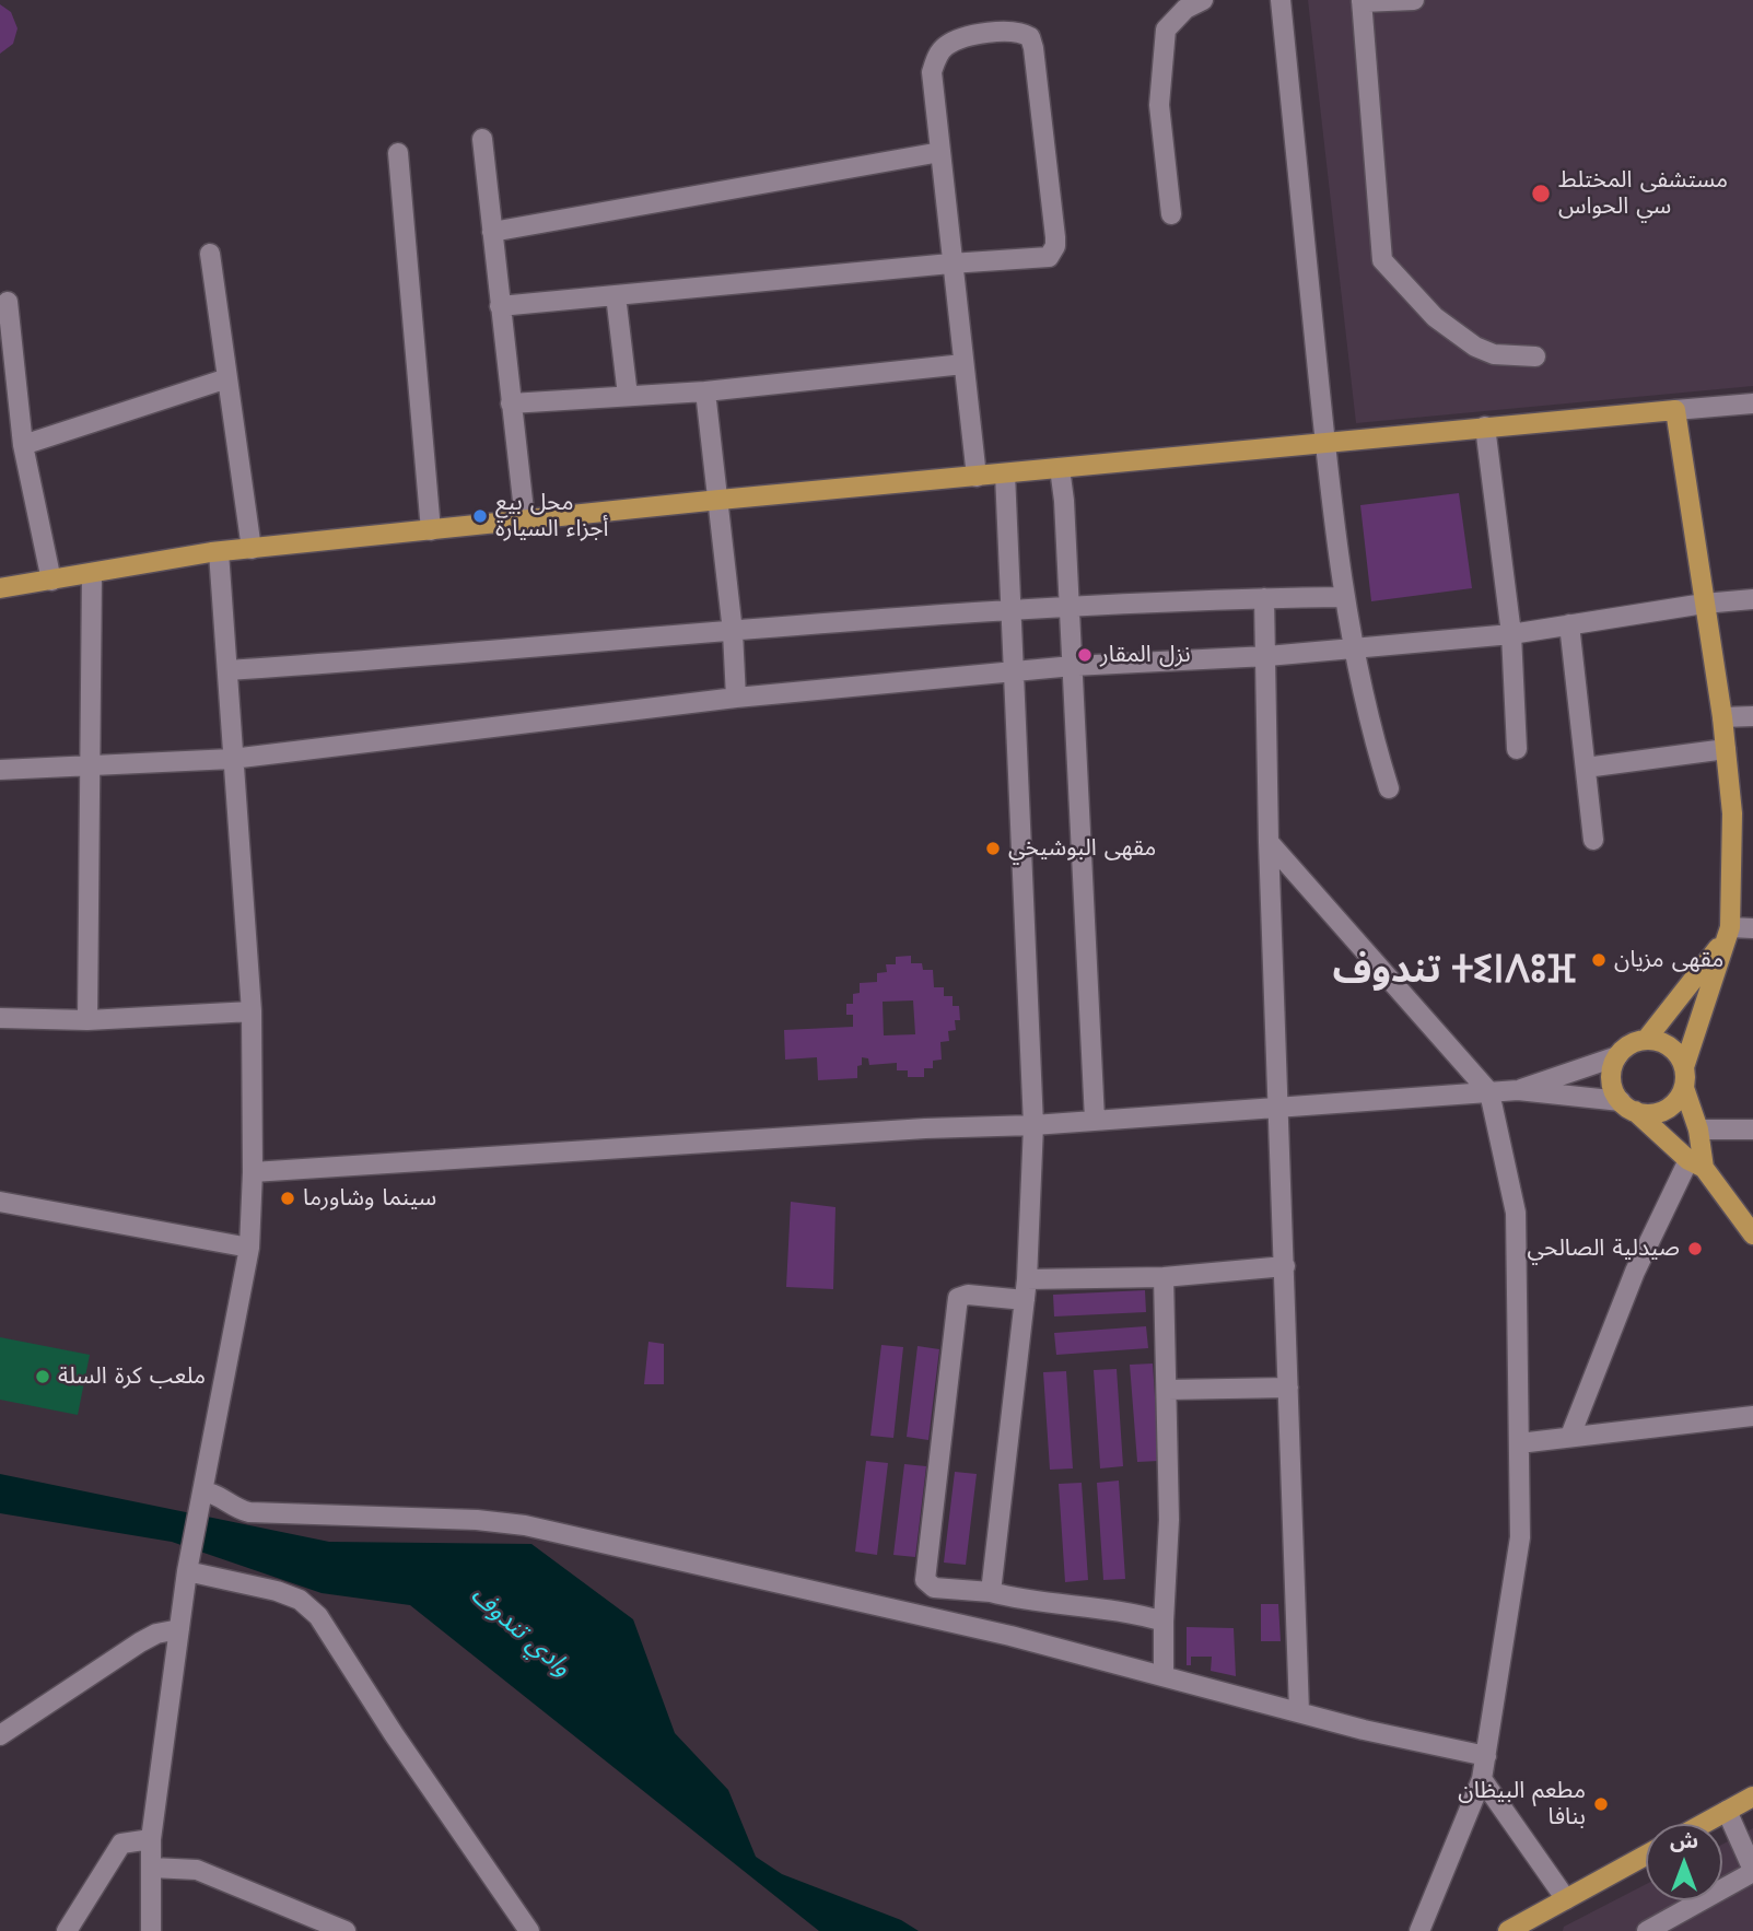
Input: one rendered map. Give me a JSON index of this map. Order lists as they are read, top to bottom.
{
  "districts": ["تندوف ⵜⵉⵏⴷⵓⴼ"],
  "water": ["وادي تندوف"],
  "places": [
    "مستشفى المختلط سي الحواس",
    "محل بيع أجزاء السيارة",
    "نزل المقار",
    "مقهى البوشيخي",
    "مقهى مزيان",
    "سينما وشاورما",
    "صيدلية الصالحي",
    "ملعب كرة السلة",
    "مطعم البيظان بنافا"
  ],
  "north": "top"
}
